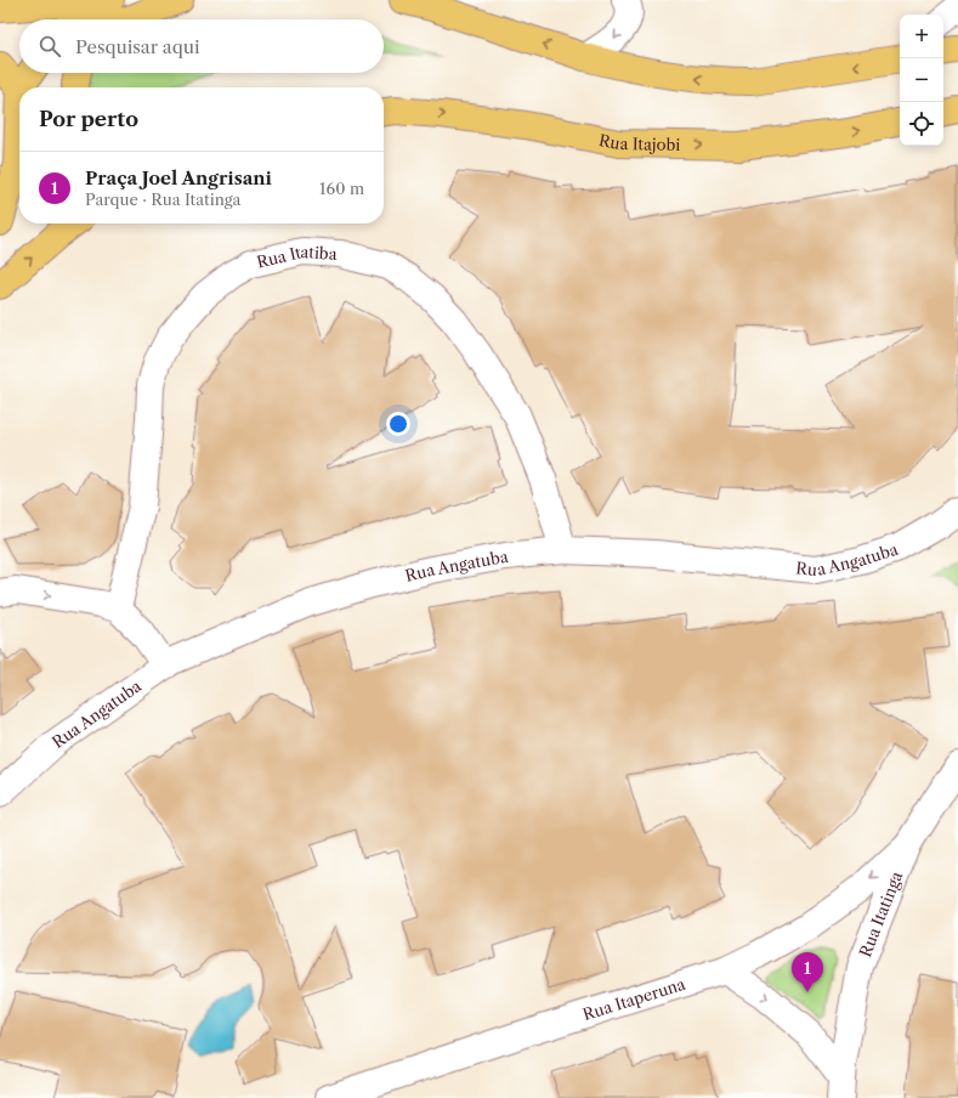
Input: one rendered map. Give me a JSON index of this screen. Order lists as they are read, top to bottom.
{
  "streets": {
    "main road": ["Rua Itajobi"],
    "street": [
      "Rua Itatiba",
      "Rua Angatuba",
      "Rua Itatinga",
      "Rua Itaperuna"
    ]
  },
  "crossings": [
    ["Rua Itatiba", "Rua Angatuba"],
    ["Rua Itatinga", "Rua Itaperuna"]
  ],
  "page": {
    "map_buttons": ["+", "−"],
    "search": "Pesquisar aqui",
    "heading": "Por perto",
    "list": [
      {
        "mark": "1",
        "name": "Praça Joel Angrisani",
        "note": "Parque · Rua Itatinga",
        "value": "160 m"
      }
    ],
    "pins": "1"
  }
}
